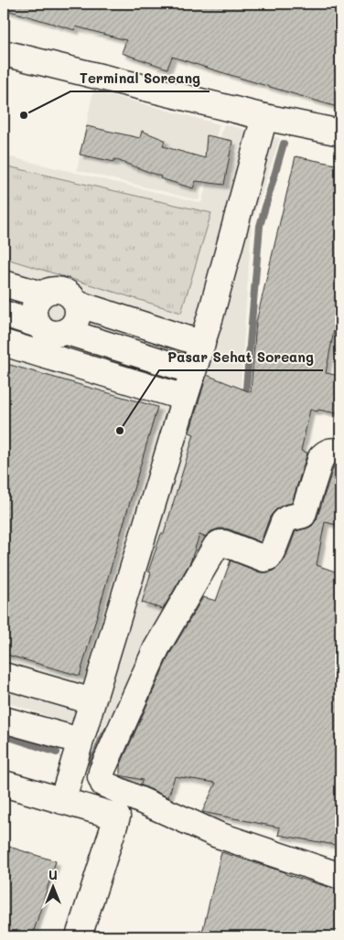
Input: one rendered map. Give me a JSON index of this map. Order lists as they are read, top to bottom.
{
  "places": ["Terminal Soreang", "Pasar Sehat Soreang"],
  "north": "top"
}
